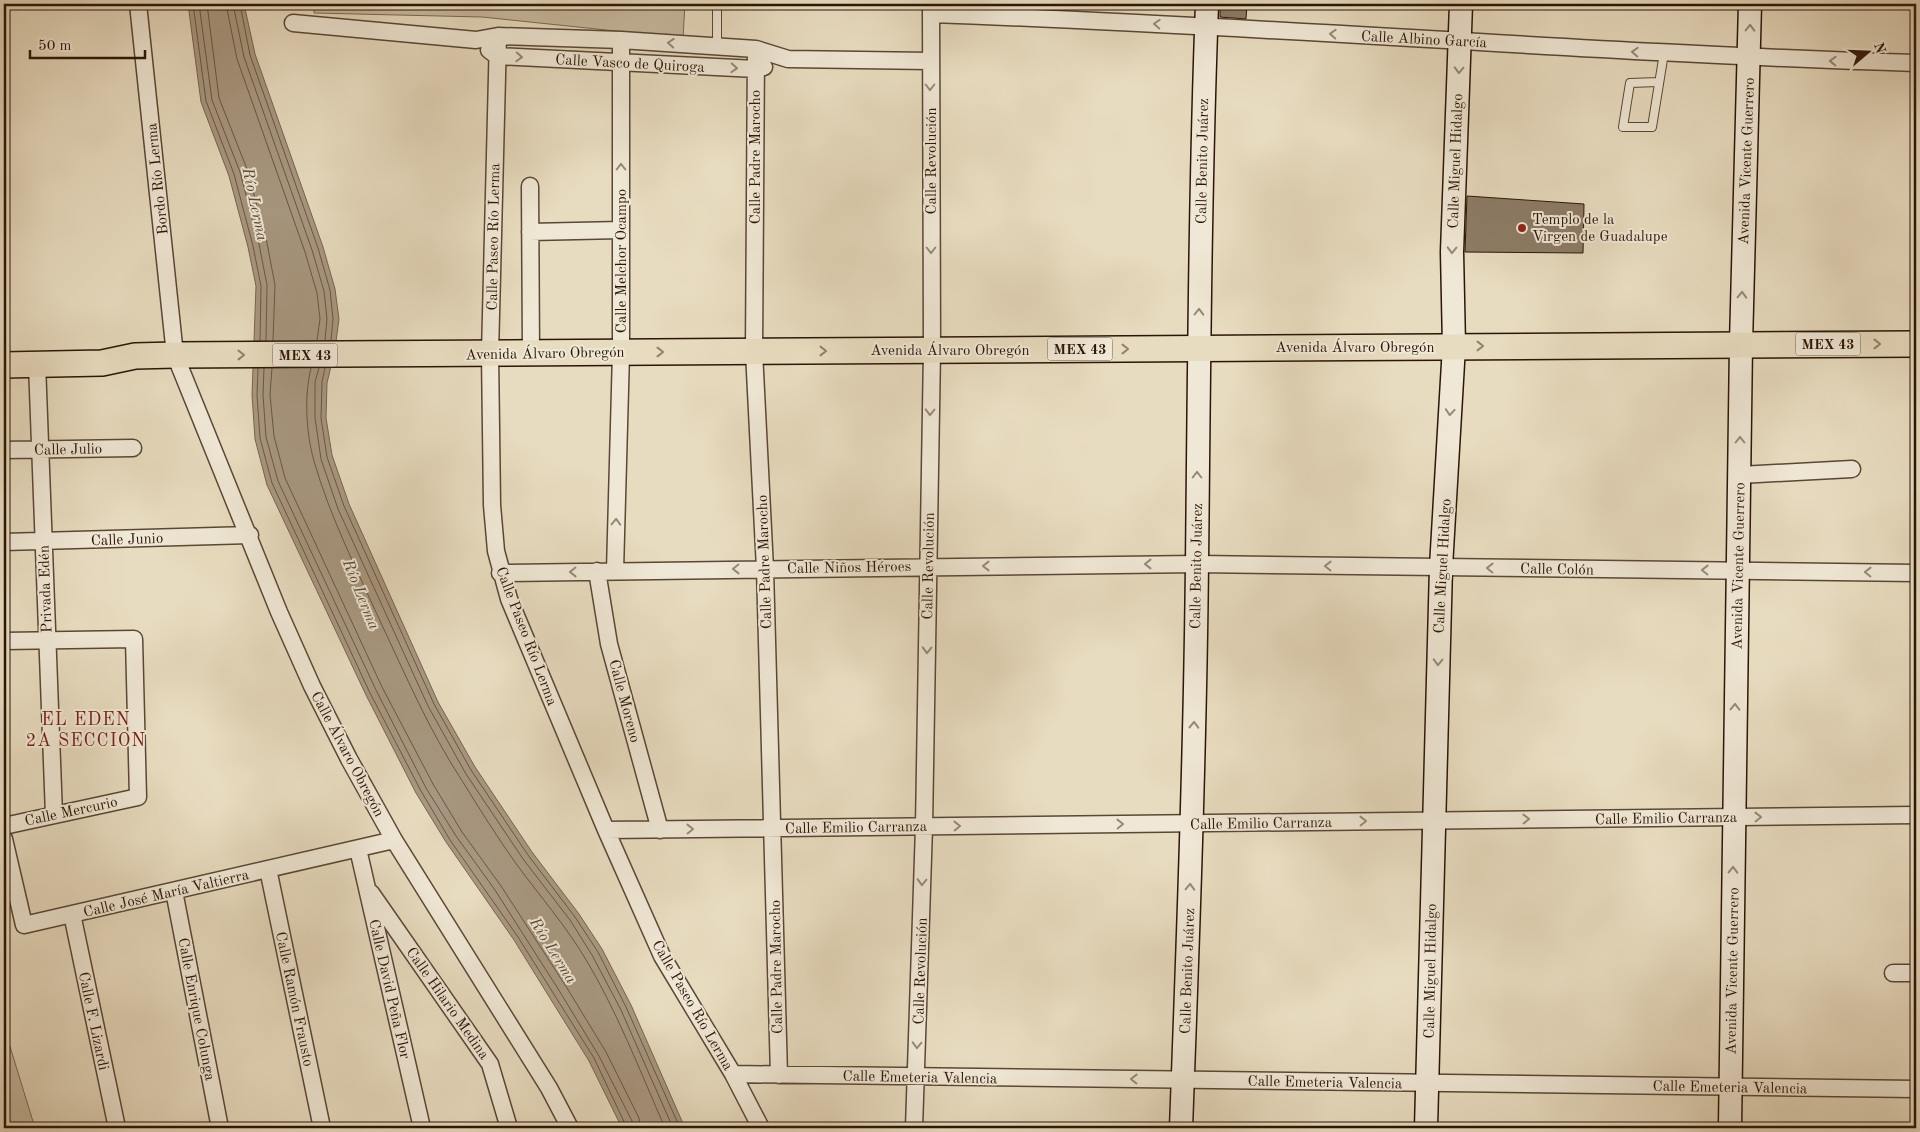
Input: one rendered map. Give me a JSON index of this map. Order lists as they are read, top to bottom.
{
  "streets": {
    "main road": ["MEX 43", "Avenida Álvaro Obregón"],
    "street": [
      "Calle Albino García",
      "Calle Vasco de Quiroga",
      "Calle Padre Marocho",
      "Calle Revolución",
      "Calle Benito Juárez",
      "Calle Miguel Hidalgo",
      "Avenida Vicente Guerrero",
      "Bordo Río Lerma",
      "Calle Paseo Río Lerma",
      "Calle Melchor Ocampo",
      "Calle Julio",
      "Calle Junio",
      "Calle Niños Héroes",
      "Calle Colón",
      "Privada Edén",
      "Calle Moreno",
      "Calle Álvaro Obregón",
      "Calle Mercurio",
      "Calle Emilio Carranza",
      "Calle José María Valtierra",
      "Calle David Peña Flor",
      "Calle Ramón Frausto",
      "Calle Hilario Medina",
      "Calle Enrique Colunga",
      "Calle F. Lizardi",
      "Calle Emeteria Valencia"
    ]
  },
  "crossings": [
    ["Calle Albino García", "Calle Revolución"],
    ["Calle Albino García", "Calle Benito Juárez"],
    ["Calle Albino García", "Calle Miguel Hidalgo"],
    ["Calle Albino García", "Avenida Vicente Guerrero"],
    ["Calle Vasco de Quiroga", "Calle Padre Marocho"],
    ["Calle Vasco de Quiroga", "Calle Revolución"],
    ["Calle Vasco de Quiroga", "Calle Paseo Río Lerma"],
    ["Calle Vasco de Quiroga", "Calle Melchor Ocampo"],
    ["Calle Padre Marocho", "Avenida Álvaro Obregón"],
    ["Calle Padre Marocho", "Calle Niños Héroes"],
    ["Calle Padre Marocho", "Calle Emilio Carranza"],
    ["Calle Padre Marocho", "Calle Emeteria Valencia"],
    ["Calle Revolución", "Avenida Álvaro Obregón"],
    ["Calle Revolución", "Calle Niños Héroes"],
    ["Calle Revolución", "Calle Emilio Carranza"],
    ["Calle Revolución", "Calle Emeteria Valencia"],
    ["Calle Benito Juárez", "Avenida Álvaro Obregón"],
    ["Calle Benito Juárez", "Calle Niños Héroes"],
    ["Calle Benito Juárez", "Calle Colón"],
    ["Calle Benito Juárez", "Calle Emilio Carranza"],
    ["Calle Benito Juárez", "Calle Emeteria Valencia"],
    ["Calle Miguel Hidalgo", "Avenida Álvaro Obregón"],
    ["Calle Miguel Hidalgo", "Calle Colón"],
    ["Calle Miguel Hidalgo", "Calle Emilio Carranza"],
    ["Calle Miguel Hidalgo", "Calle Emeteria Valencia"],
    ["Avenida Vicente Guerrero", "Avenida Álvaro Obregón"],
    ["Avenida Vicente Guerrero", "Calle Colón"],
    ["Avenida Vicente Guerrero", "Calle Emilio Carranza"],
    ["Avenida Vicente Guerrero", "Calle Emeteria Valencia"],
    ["Bordo Río Lerma", "Avenida Álvaro Obregón"],
    ["Bordo Río Lerma", "Calle Álvaro Obregón"],
    ["Calle Paseo Río Lerma", "Avenida Álvaro Obregón"],
    ["Calle Paseo Río Lerma", "Calle Niños Héroes"],
    ["Calle Paseo Río Lerma", "Calle Emilio Carranza"],
    ["Calle Paseo Río Lerma", "Calle Emeteria Valencia"],
    ["Calle Melchor Ocampo", "Avenida Álvaro Obregón"],
    ["Calle Melchor Ocampo", "Calle Niños Héroes"],
    ["Avenida Álvaro Obregón", "Privada Edén"],
    ["Avenida Álvaro Obregón", "Calle Álvaro Obregón"],
    ["Calle Julio", "Privada Edén"],
    ["Calle Junio", "Privada Edén"],
    ["Calle Junio", "Calle Álvaro Obregón"],
    ["Calle Niños Héroes", "Calle Colón"],
    ["Calle Niños Héroes", "Calle Moreno"],
    ["Privada Edén", "Calle Mercurio"],
    ["Calle Moreno", "Calle Emilio Carranza"],
    ["Calle Álvaro Obregón", "Calle José María Valtierra"],
    ["Calle José María Valtierra", "Calle David Peña Flor"],
    ["Calle José María Valtierra", "Calle Ramón Frausto"],
    ["Calle José María Valtierra", "Calle Enrique Colunga"],
    ["Calle José María Valtierra", "Calle F. Lizardi"],
    ["Calle David Peña Flor", "Calle Hilario Medina"]
  ],
  "one_way": [
    "Calle Albino García",
    "Calle Revolución",
    "Calle Benito Juárez",
    "Calle Miguel Hidalgo",
    "Avenida Vicente Guerrero",
    "Calle Melchor Ocampo",
    "Avenida Álvaro Obregón",
    "Calle Niños Héroes",
    "Calle Colón",
    "Calle Emilio Carranza"
  ],
  "districts": ["EL EDEN 2A SECCION"],
  "water": ["Río Lerma"],
  "places": ["Templo de la Virgen de Guadalupe"],
  "scale_bar": "50 m",
  "north": "right"
}
